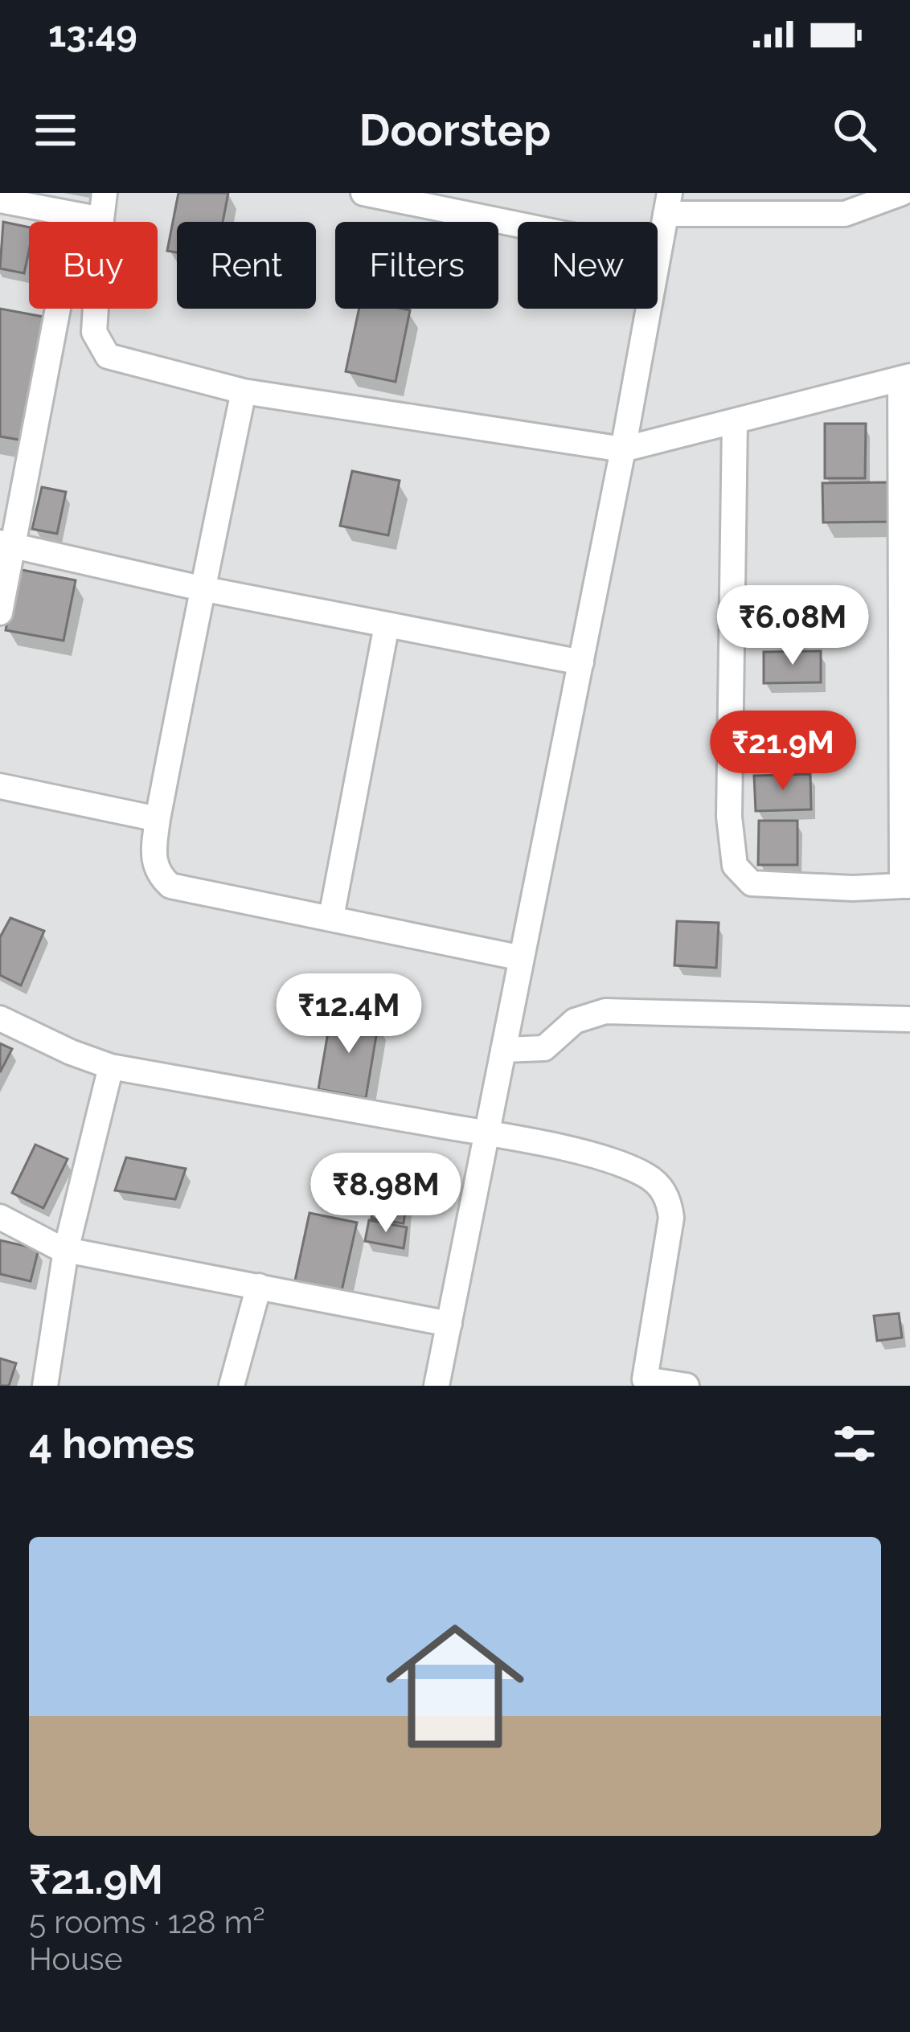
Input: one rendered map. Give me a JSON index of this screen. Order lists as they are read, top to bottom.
{
  "page": {
    "status": "13:49",
    "header": "Doorstep",
    "chip": [
      "Buy",
      "Rent",
      "Filters",
      "New"
    ],
    "price": [
      "₹6.08M",
      "₹21.9M",
      "₹12.4M",
      "₹8.98M"
    ],
    "heading": "4 homes",
    "list": [
      {
        "name": "₹21.9M",
        "note": "5 rooms · 128 m² · House"
      }
    ]
  }
}
